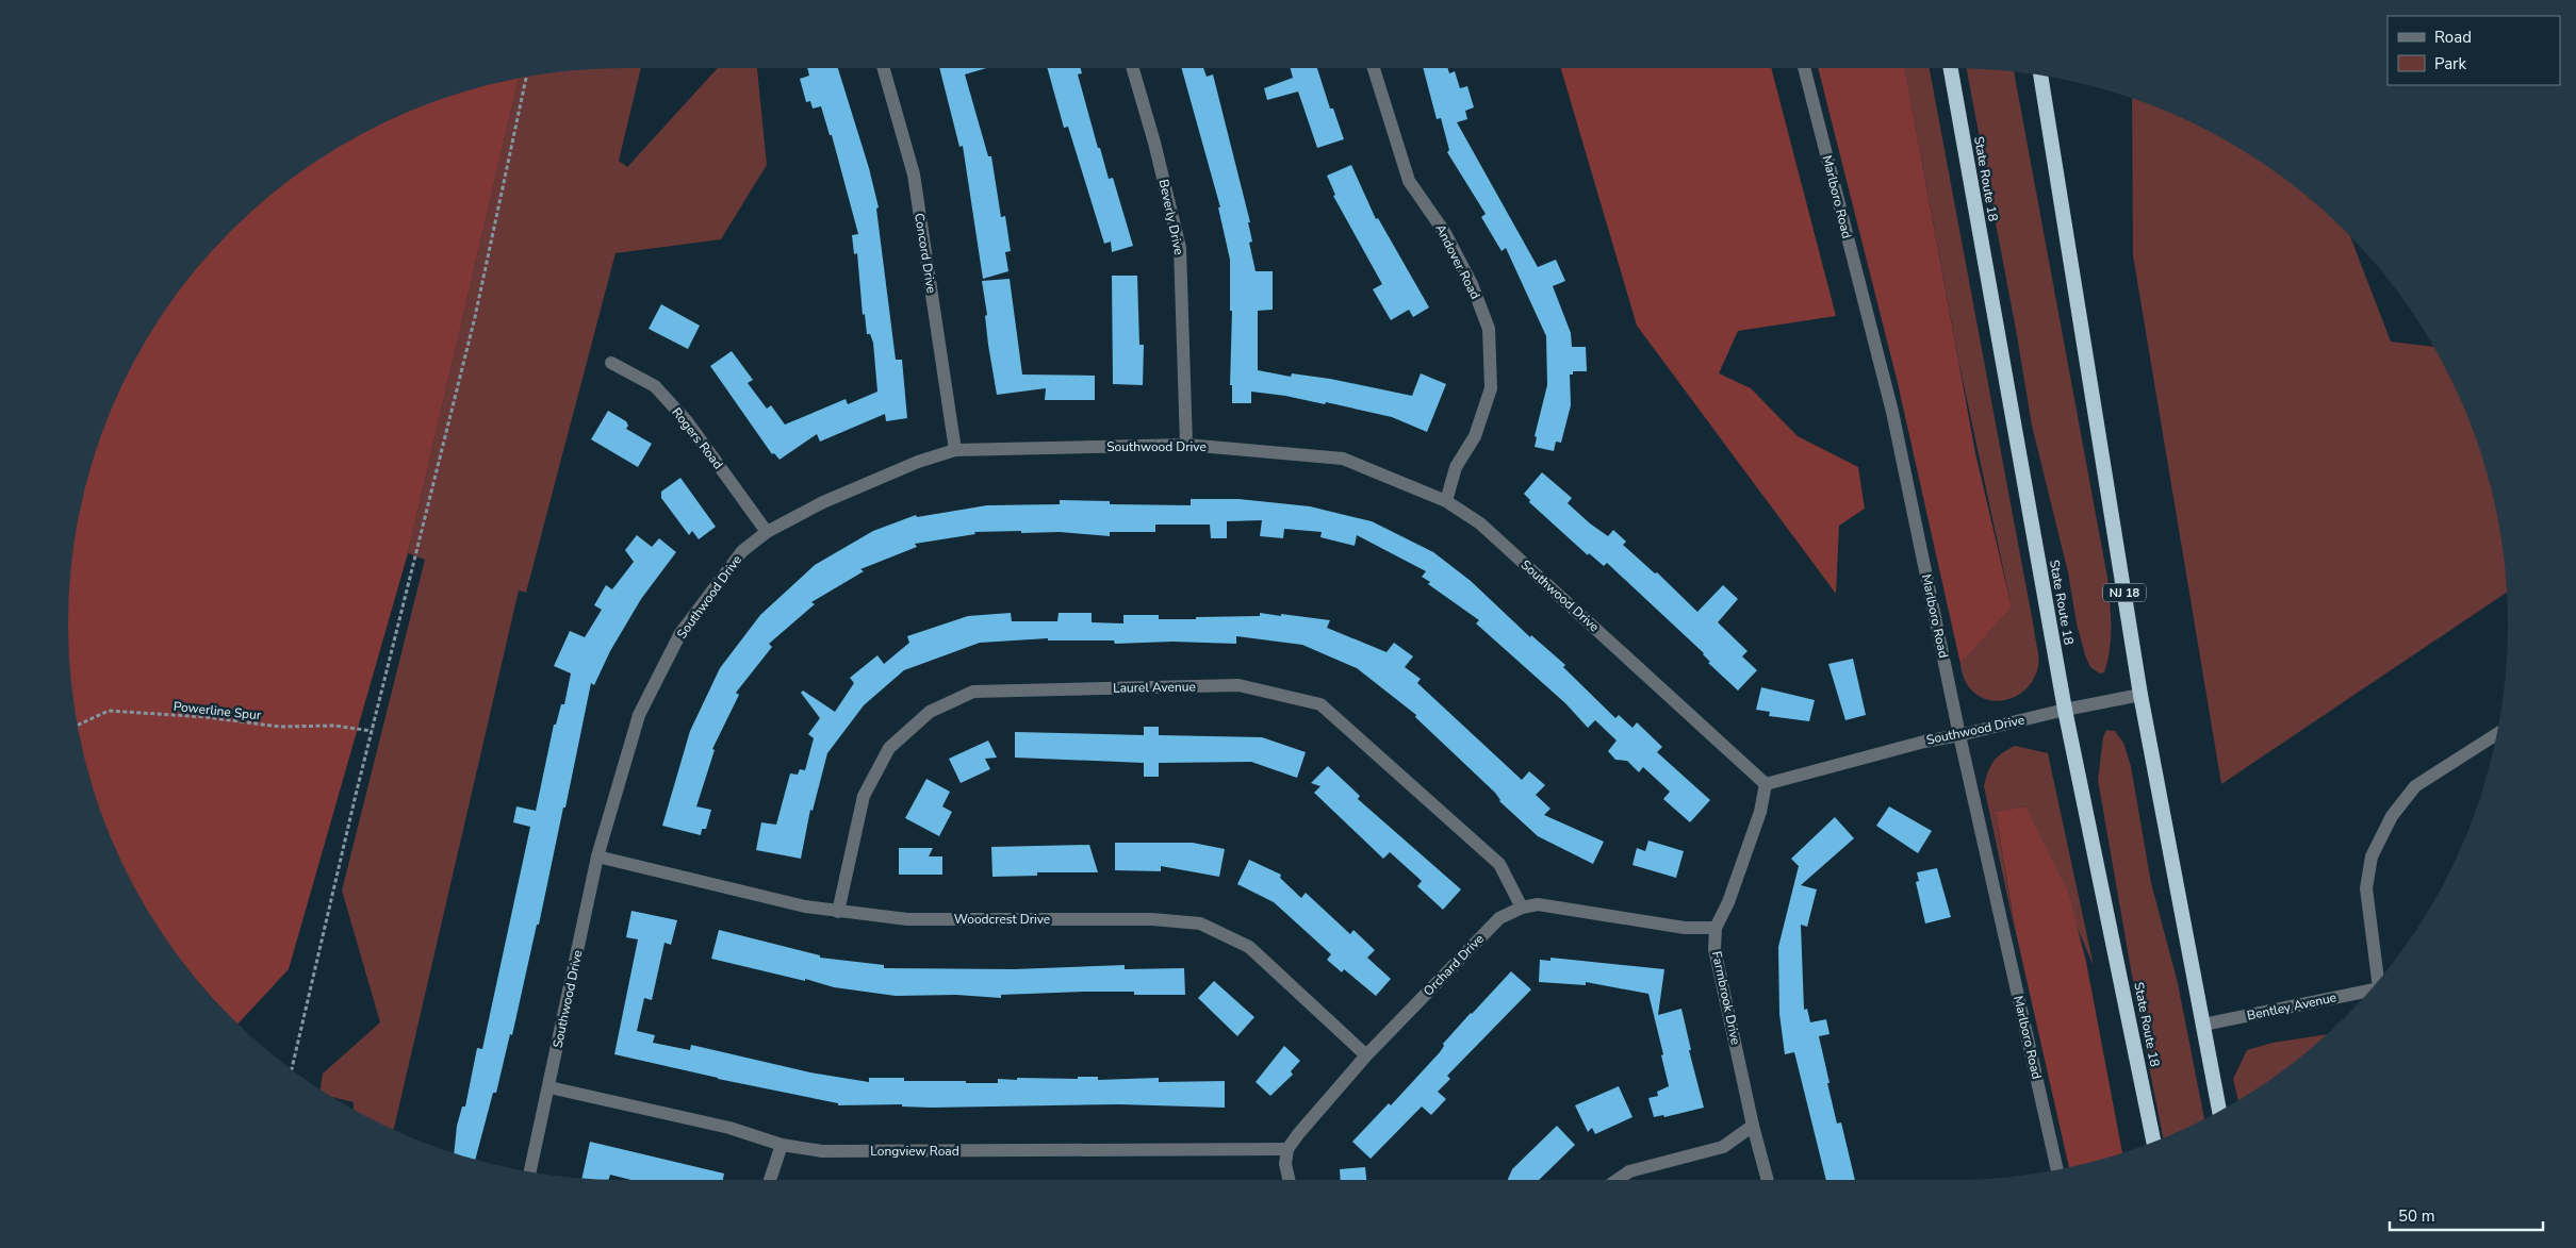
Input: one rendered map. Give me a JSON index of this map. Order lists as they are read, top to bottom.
{
  "streets": {
    "highway": ["State Route 18", "NJ 18"],
    "street": [
      "Marlboro Road",
      "Beverly Drive",
      "Concord Drive",
      "Andover Road",
      "Rogers Road",
      "Southwood Drive",
      "Laurel Avenue",
      "Woodcrest Drive",
      "Orchard Drive",
      "Farmbrook Drive",
      "Bentley Avenue",
      "Longview Road"
    ],
    "path": ["Powerline Spur"]
  },
  "crossings": [
    ["State Route 18", "Southwood Drive"],
    ["Marlboro Road", "Southwood Drive"],
    ["Beverly Drive", "Southwood Drive"],
    ["Concord Drive", "Southwood Drive"],
    ["Andover Road", "Southwood Drive"],
    ["Rogers Road", "Southwood Drive"],
    ["Southwood Drive", "NJ 18"],
    ["Southwood Drive", "Woodcrest Drive"],
    ["Southwood Drive", "Farmbrook Drive"],
    ["Southwood Drive", "Longview Road"],
    ["NJ 18", "Bentley Avenue"],
    ["Laurel Avenue", "Woodcrest Drive"],
    ["Laurel Avenue", "Orchard Drive"],
    ["Woodcrest Drive", "Orchard Drive"],
    ["Orchard Drive", "Farmbrook Drive"],
    ["Orchard Drive", "Longview Road"]
  ],
  "legend": ["Road", "Park"],
  "scale_bar": "50 m"
}
